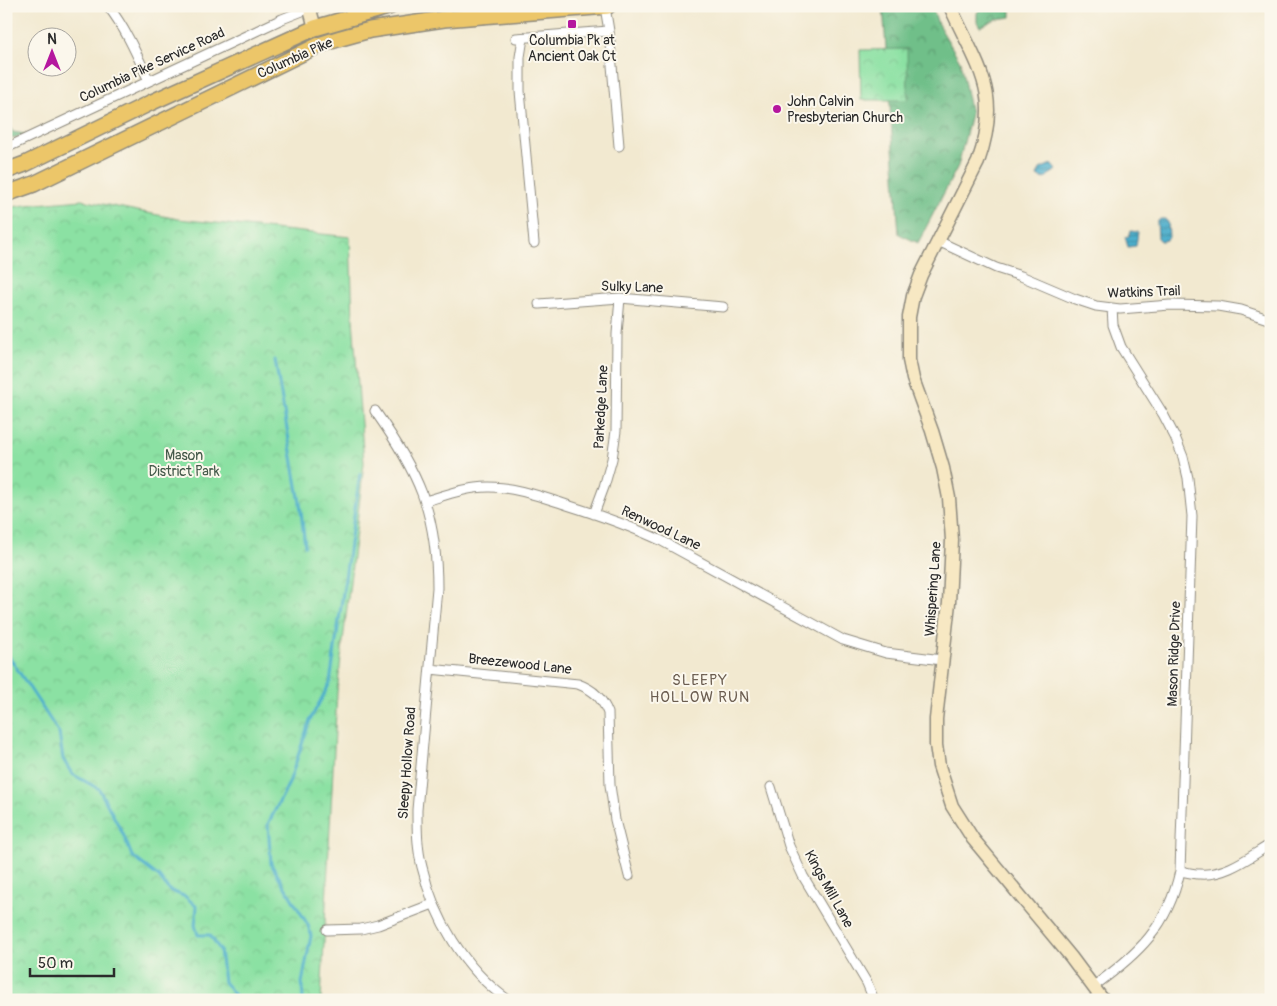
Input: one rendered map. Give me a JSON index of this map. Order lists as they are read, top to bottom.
{
  "streets": {
    "main road": ["Columbia Pike"],
    "street": [
      "Columbia Pike Service Road",
      "Sulky Lane",
      "Watkins Trail",
      "Parkedge Lane",
      "Renwood Lane",
      "Whispering Lane",
      "Mason Ridge Drive",
      "Breezewood Lane",
      "Sleepy Hollow Road",
      "Kings Mill Lane"
    ]
  },
  "crossings": [
    ["Sulky Lane", "Parkedge Lane"],
    ["Watkins Trail", "Whispering Lane"],
    ["Watkins Trail", "Mason Ridge Drive"],
    ["Parkedge Lane", "Renwood Lane"],
    ["Renwood Lane", "Whispering Lane"],
    ["Renwood Lane", "Sleepy Hollow Road"],
    ["Whispering Lane", "Mason Ridge Drive"],
    ["Breezewood Lane", "Sleepy Hollow Road"]
  ],
  "districts": ["SLEEPY HOLLOW RUN"],
  "parks": ["Mason District Park"],
  "places": {
    "transit": ["Columbia Pk at Ancient Oak Ct"],
    "other": ["John Calvin Presbyterian Church"]
  },
  "scale_bar": "50 m",
  "north": "top"
}
